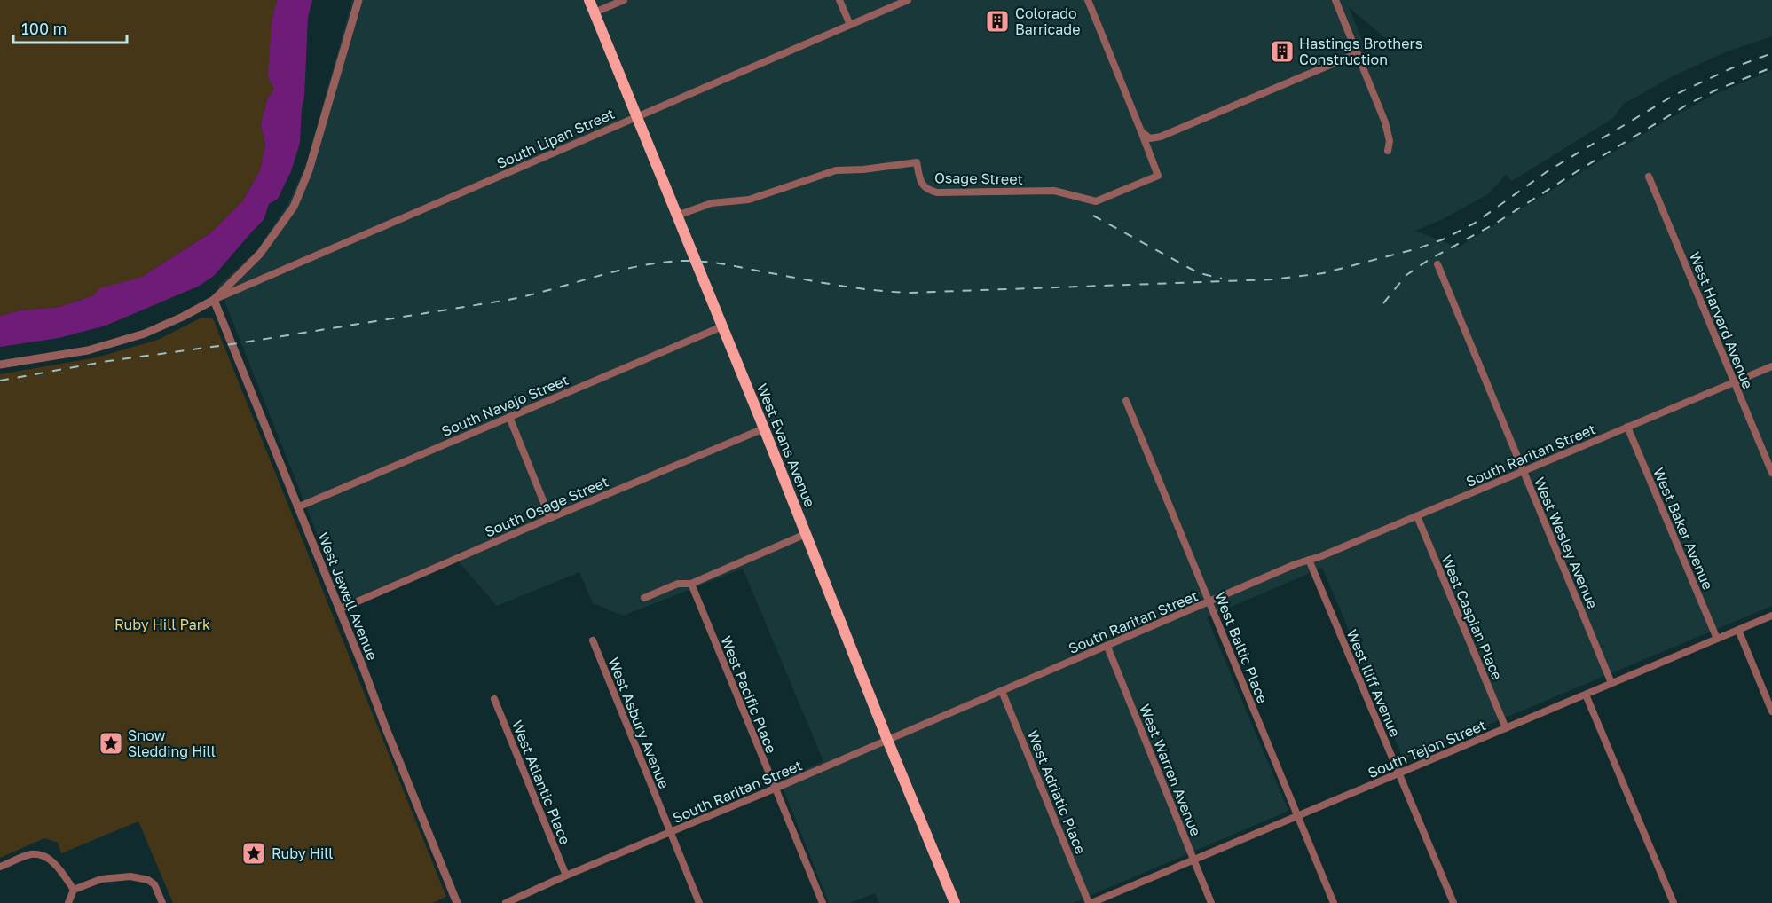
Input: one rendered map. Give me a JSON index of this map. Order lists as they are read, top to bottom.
{
  "streets": {
    "main road": ["West Evans Avenue"],
    "street": [
      "South Lipan Street",
      "Osage Street",
      "West Harvard Avenue",
      "South Navajo Street",
      "South Raritan Street",
      "South Osage Street",
      "West Baker Avenue",
      "West Wesley Avenue",
      "West Jewell Avenue",
      "West Caspian Place",
      "West Baltic Place",
      "West Iliff Avenue",
      "West Pacific Place",
      "West Asbury Avenue",
      "South Tejon Street",
      "West Warren Avenue",
      "West Atlantic Place",
      "West Adriatic Place"
    ]
  },
  "crossings": [
    ["South Lipan Street", "West Evans Avenue"],
    ["South Lipan Street", "West Jewell Avenue"],
    ["Osage Street", "West Evans Avenue"],
    ["West Harvard Avenue", "South Raritan Street"],
    ["South Navajo Street", "West Evans Avenue"],
    ["South Navajo Street", "West Jewell Avenue"],
    ["West Evans Avenue", "South Raritan Street"],
    ["West Evans Avenue", "South Osage Street"],
    ["South Raritan Street", "West Baker Avenue"],
    ["South Raritan Street", "West Wesley Avenue"],
    ["South Raritan Street", "West Caspian Place"],
    ["South Raritan Street", "West Baltic Place"],
    ["South Raritan Street", "West Iliff Avenue"],
    ["South Raritan Street", "West Pacific Place"],
    ["South Raritan Street", "West Asbury Avenue"],
    ["South Raritan Street", "West Warren Avenue"],
    ["South Raritan Street", "West Atlantic Place"],
    ["South Raritan Street", "West Adriatic Place"],
    ["South Osage Street", "West Jewell Avenue"],
    ["West Baker Avenue", "South Tejon Street"],
    ["West Wesley Avenue", "South Tejon Street"],
    ["West Caspian Place", "South Tejon Street"],
    ["West Baltic Place", "South Tejon Street"],
    ["West Iliff Avenue", "South Tejon Street"],
    ["South Tejon Street", "West Warren Avenue"],
    ["South Tejon Street", "West Adriatic Place"]
  ],
  "parks": ["Ruby Hill Park"],
  "places": {
    "building": ["Colorado Barricade", "Hastings Brothers Construction"],
    "place": ["Snow Sledding Hill", "Ruby Hill"]
  },
  "scale_bar": "100 m"
}
